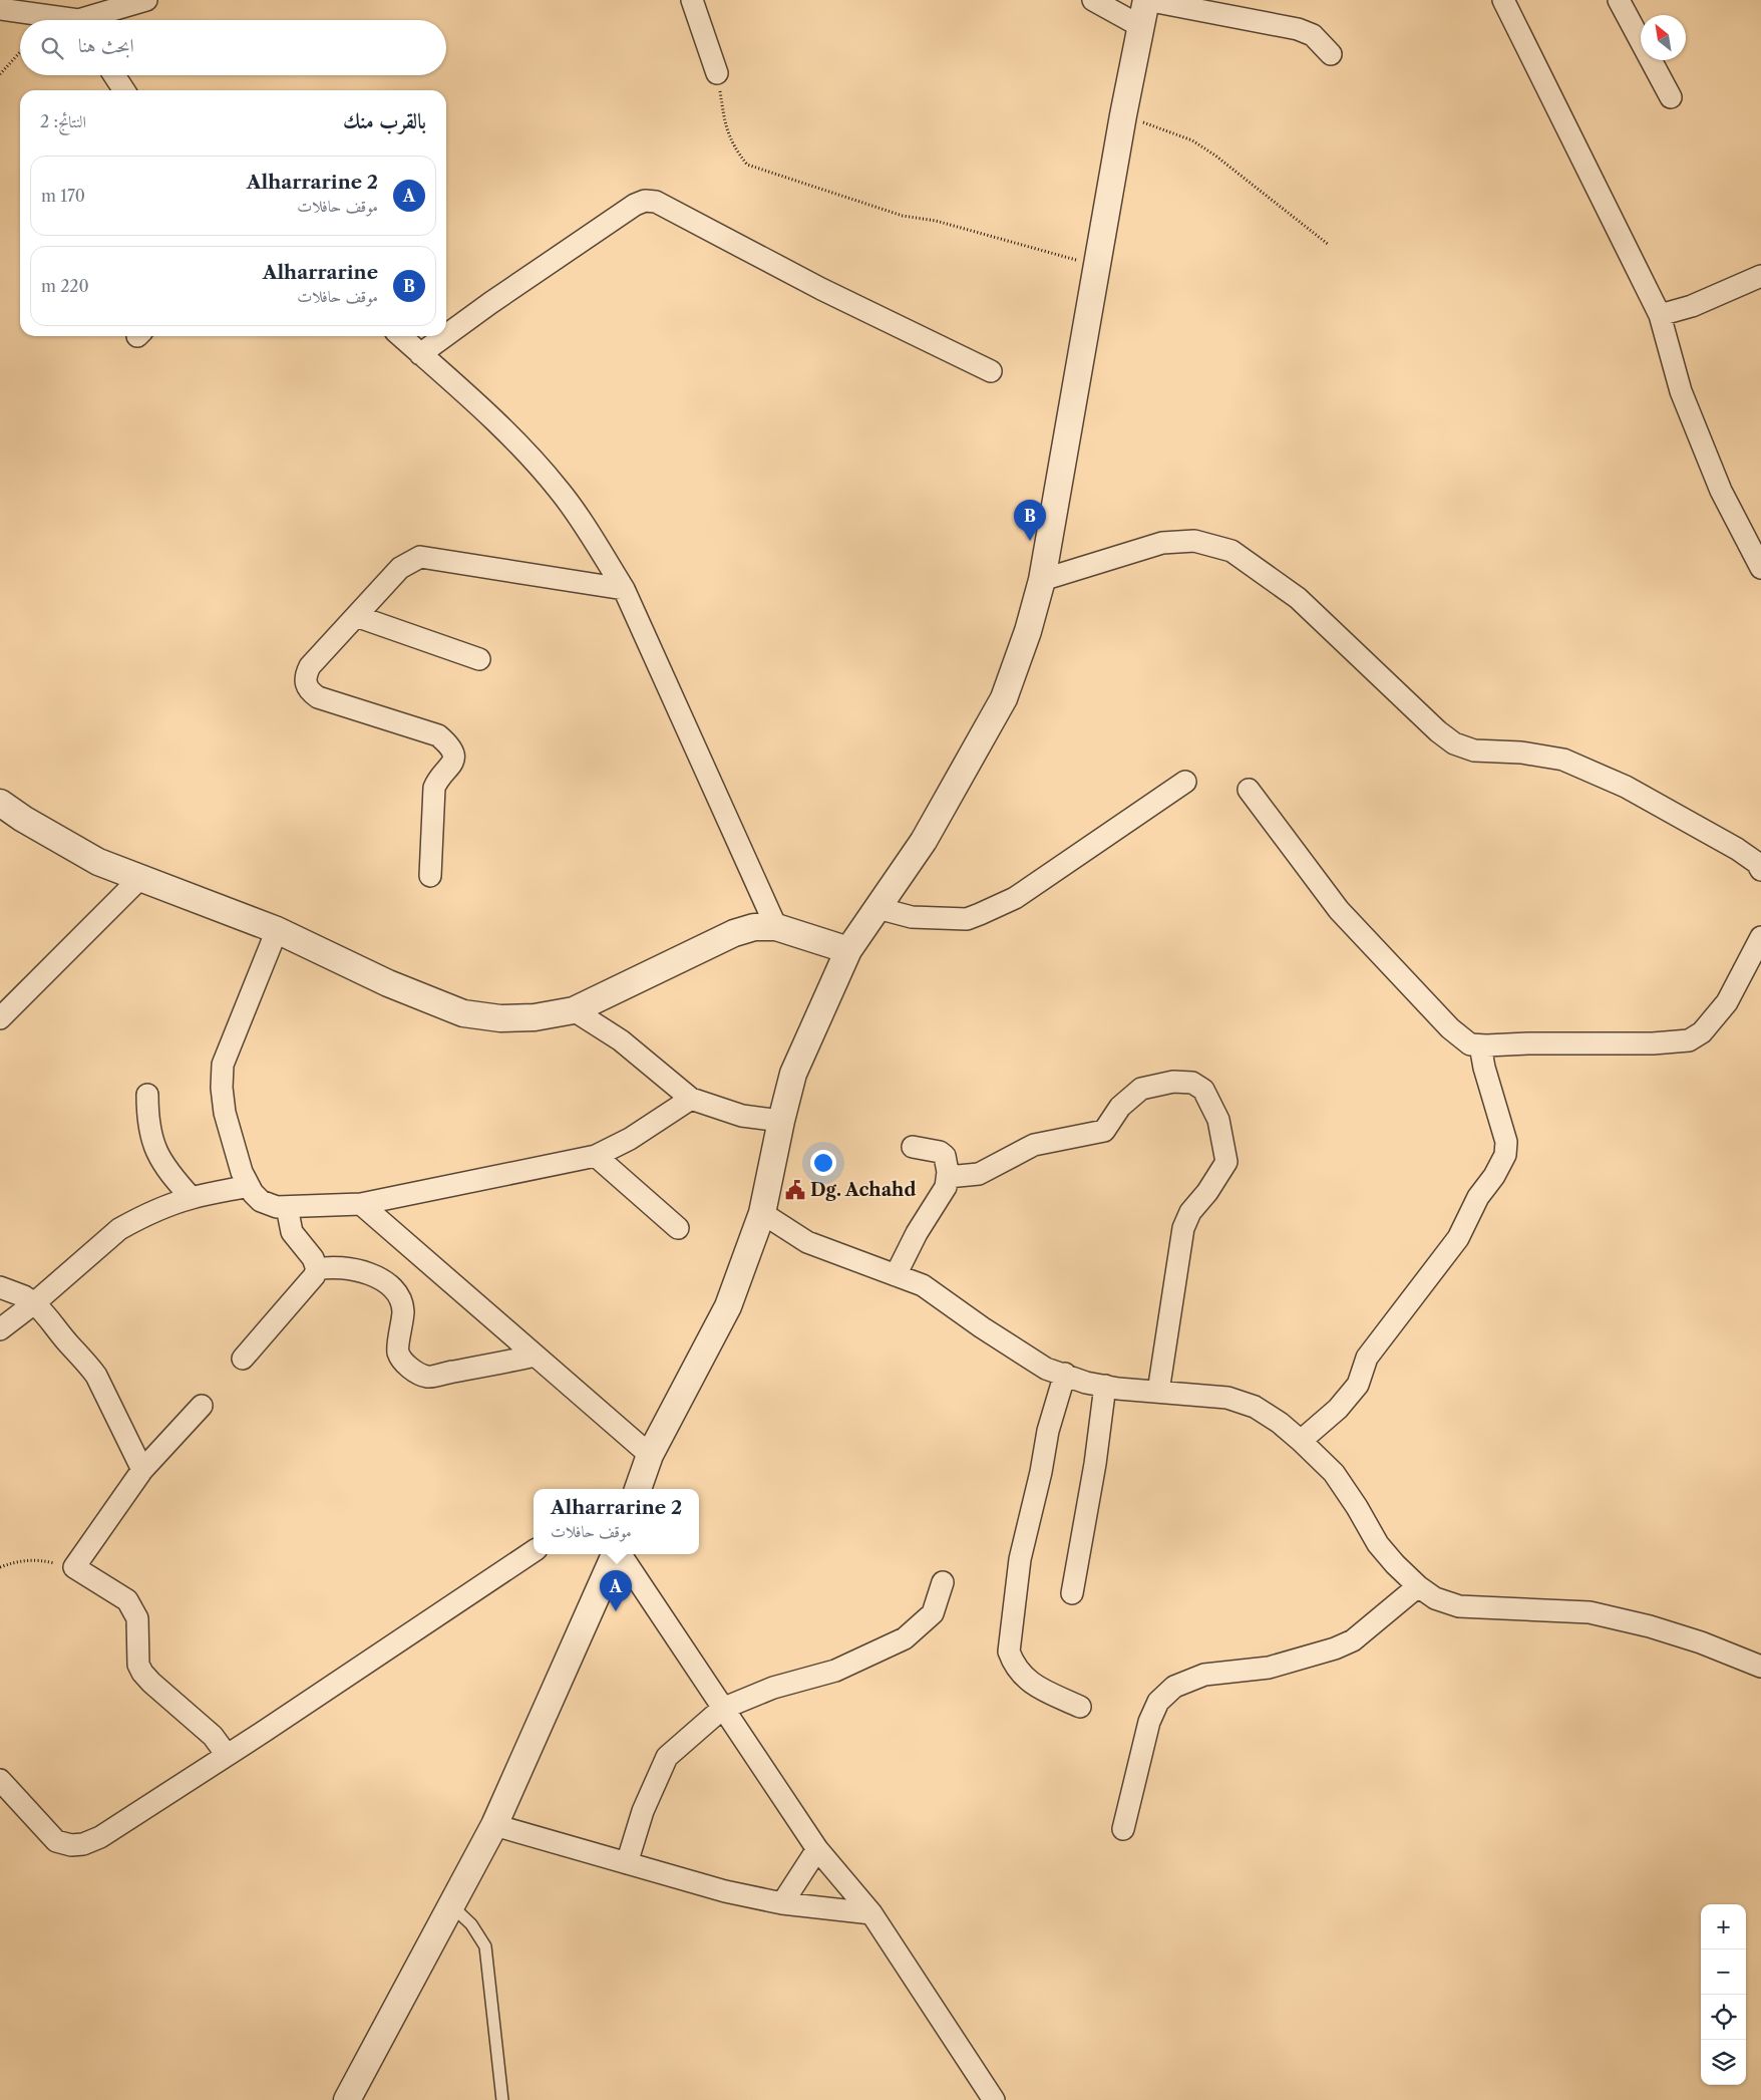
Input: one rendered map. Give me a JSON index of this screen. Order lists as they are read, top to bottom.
{
  "places": {
    "public building": ["Dg. Achahd"]
  },
  "north": "top left",
  "page": {
    "search": "ابحث هنا",
    "heading": ["بالقرب منك", "النتائج: 2"],
    "list": [
      {
        "mark": "A",
        "name": "Alharrarine 2",
        "note": "موقف حافلات",
        "value": "170 m"
      },
      {
        "mark": "B",
        "name": "Alharrarine",
        "note": "موقف حافلات",
        "value": "220 m"
      }
    ],
    "pins": ["B", "A"],
    "popup": ["Alharrarine 2", "موقف حافلات"],
    "map_buttons": ["+", "−"]
  }
}
